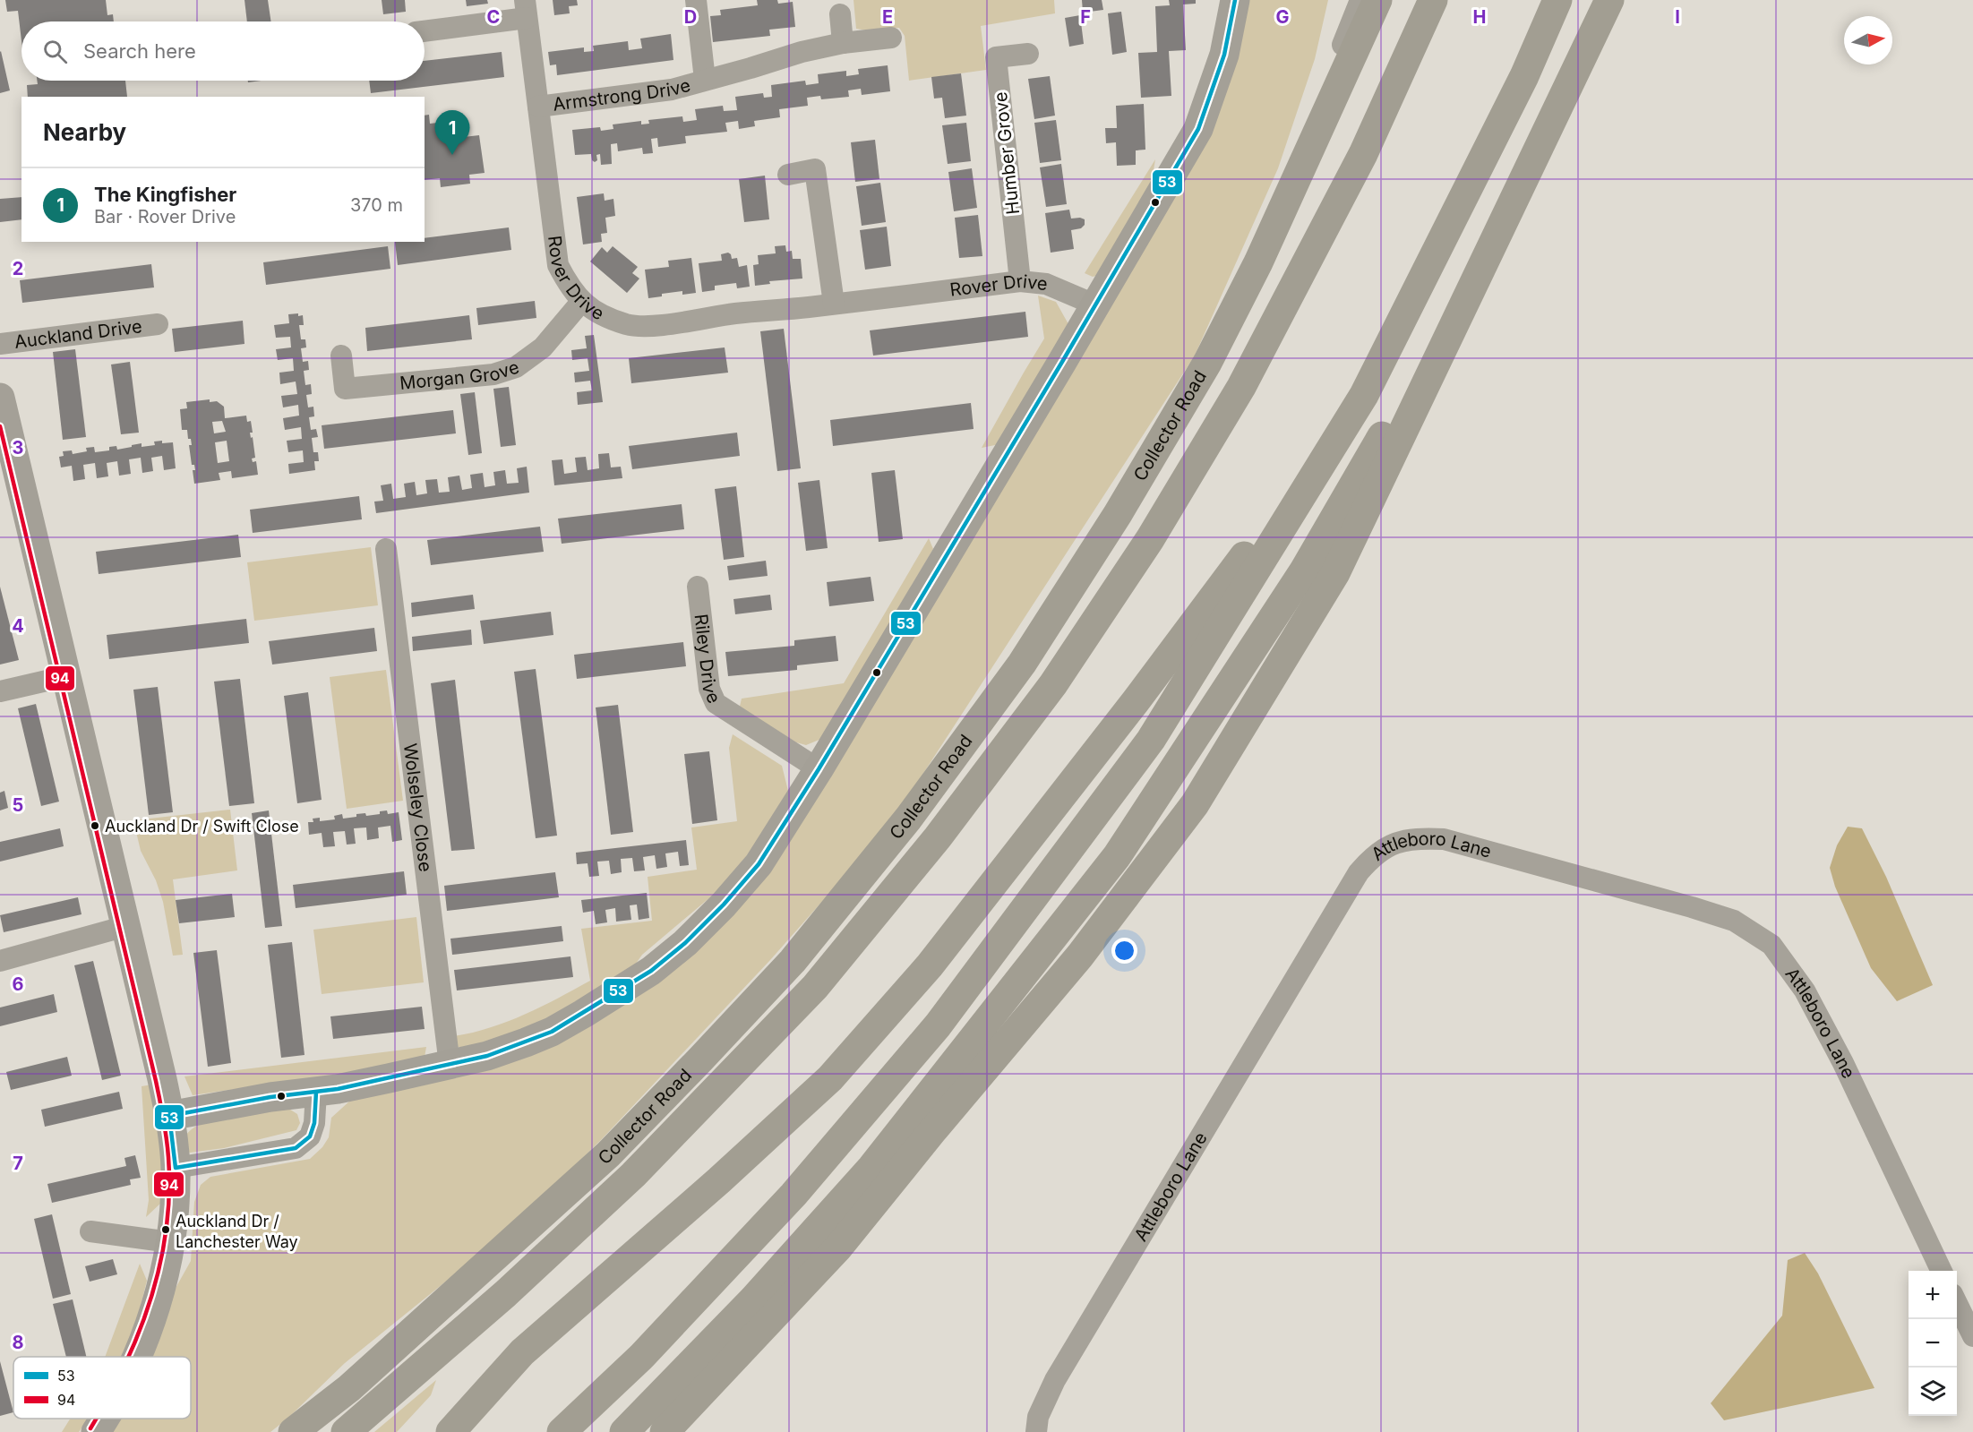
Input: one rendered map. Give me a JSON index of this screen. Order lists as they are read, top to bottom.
{
  "streets": {
    "highway": ["Collector Road"],
    "street": [
      "Armstrong Drive",
      "Humber Grove",
      "Rover Drive",
      "Auckland Drive",
      "Morgan Grove",
      "Riley Drive",
      "Wolseley Close",
      "Attleboro Lane"
    ]
  },
  "crossings": [
    ["Armstrong Drive", "Rover Drive"],
    ["Humber Grove", "Rover Drive"],
    ["Rover Drive", "Morgan Grove"]
  ],
  "places": ["Auckland Dr / Swift Close", "Auckland Dr / Lanchester Way"],
  "lines": ["transit line 53", "transit line 94"],
  "legend": ["53", "94"],
  "north": "right",
  "page": {
    "search": "Search here",
    "heading": "Nearby",
    "pins": "1",
    "list": [
      {
        "mark": "1",
        "name": "The Kingfisher",
        "note": "Bar · Rover Drive",
        "value": "370 m"
      }
    ],
    "map_buttons": ["+", "−"]
  },
  "grid": {
    "columns": [
      "C",
      "D",
      "E",
      "F",
      "G",
      "H",
      "I"
    ],
    "rows": [
      "2",
      "3",
      "4",
      "5",
      "6",
      "7",
      "8"
    ]
  }
}
